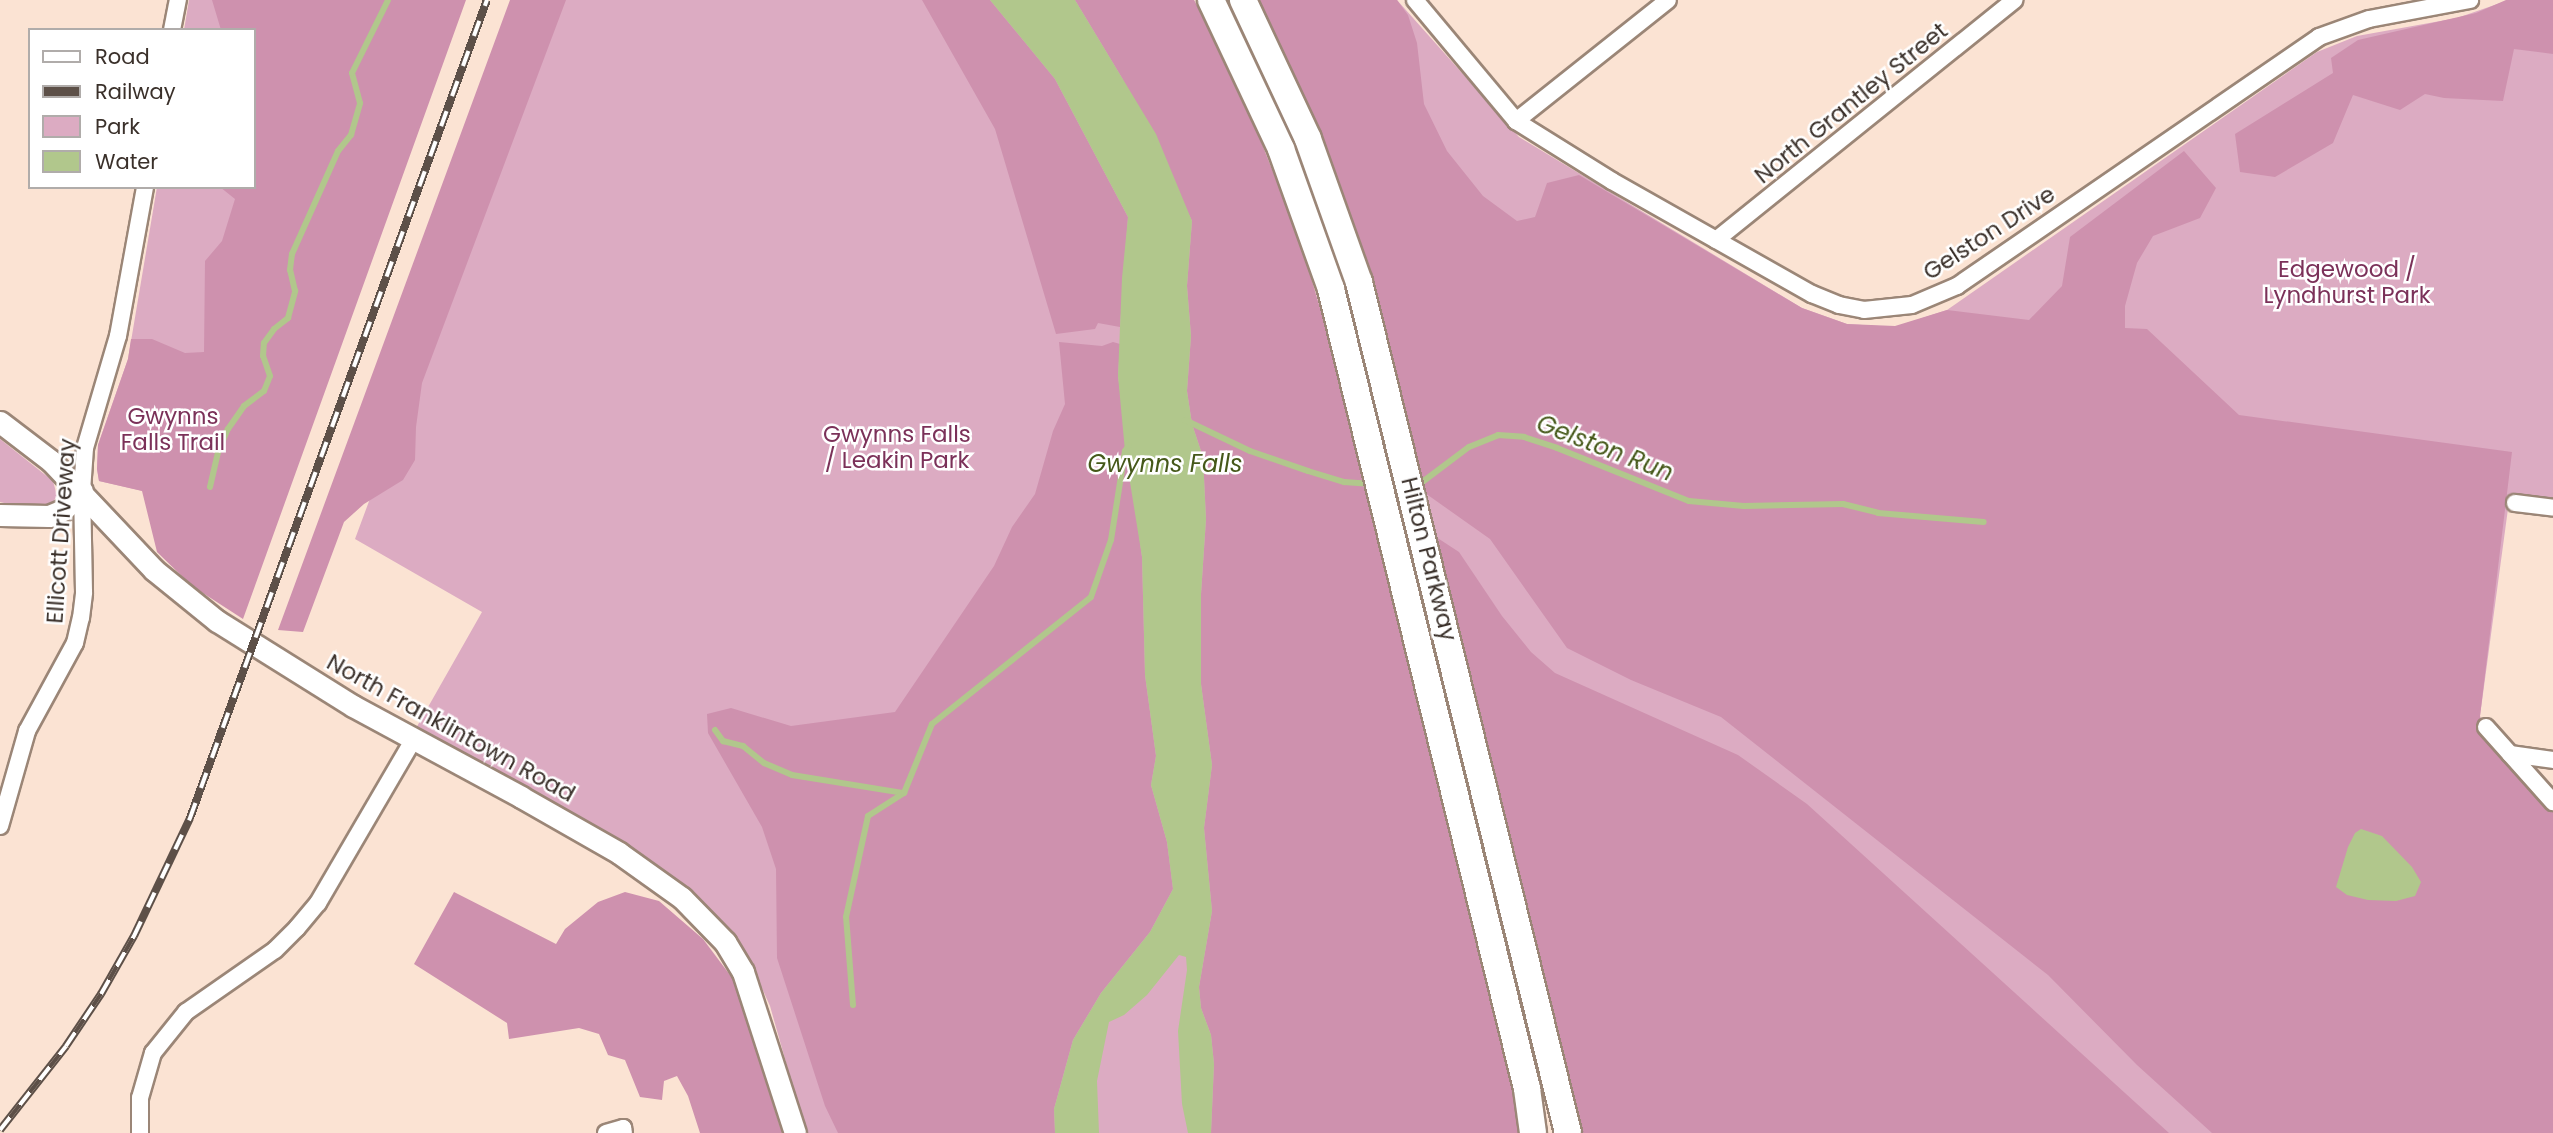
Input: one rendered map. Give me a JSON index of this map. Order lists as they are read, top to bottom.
{
  "streets": {
    "main road": ["Hilton Parkway"],
    "street": [
      "North Grantley Street",
      "Gelston Drive",
      "Ellicott Driveway",
      "North Franklintown Road"
    ]
  },
  "crossings": [
    ["North Grantley Street", "Gelston Drive"],
    ["Ellicott Driveway", "North Franklintown Road"]
  ],
  "water": ["Gelston Run", "Gwynns Falls"],
  "parks": ["Edgewood / Lyndhurst Park", "Gwynns Falls Trail", "Gwynns Falls / Leakin Park"],
  "legend": [
    "Road",
    "Railway",
    "Park",
    "Water"
  ]
}
